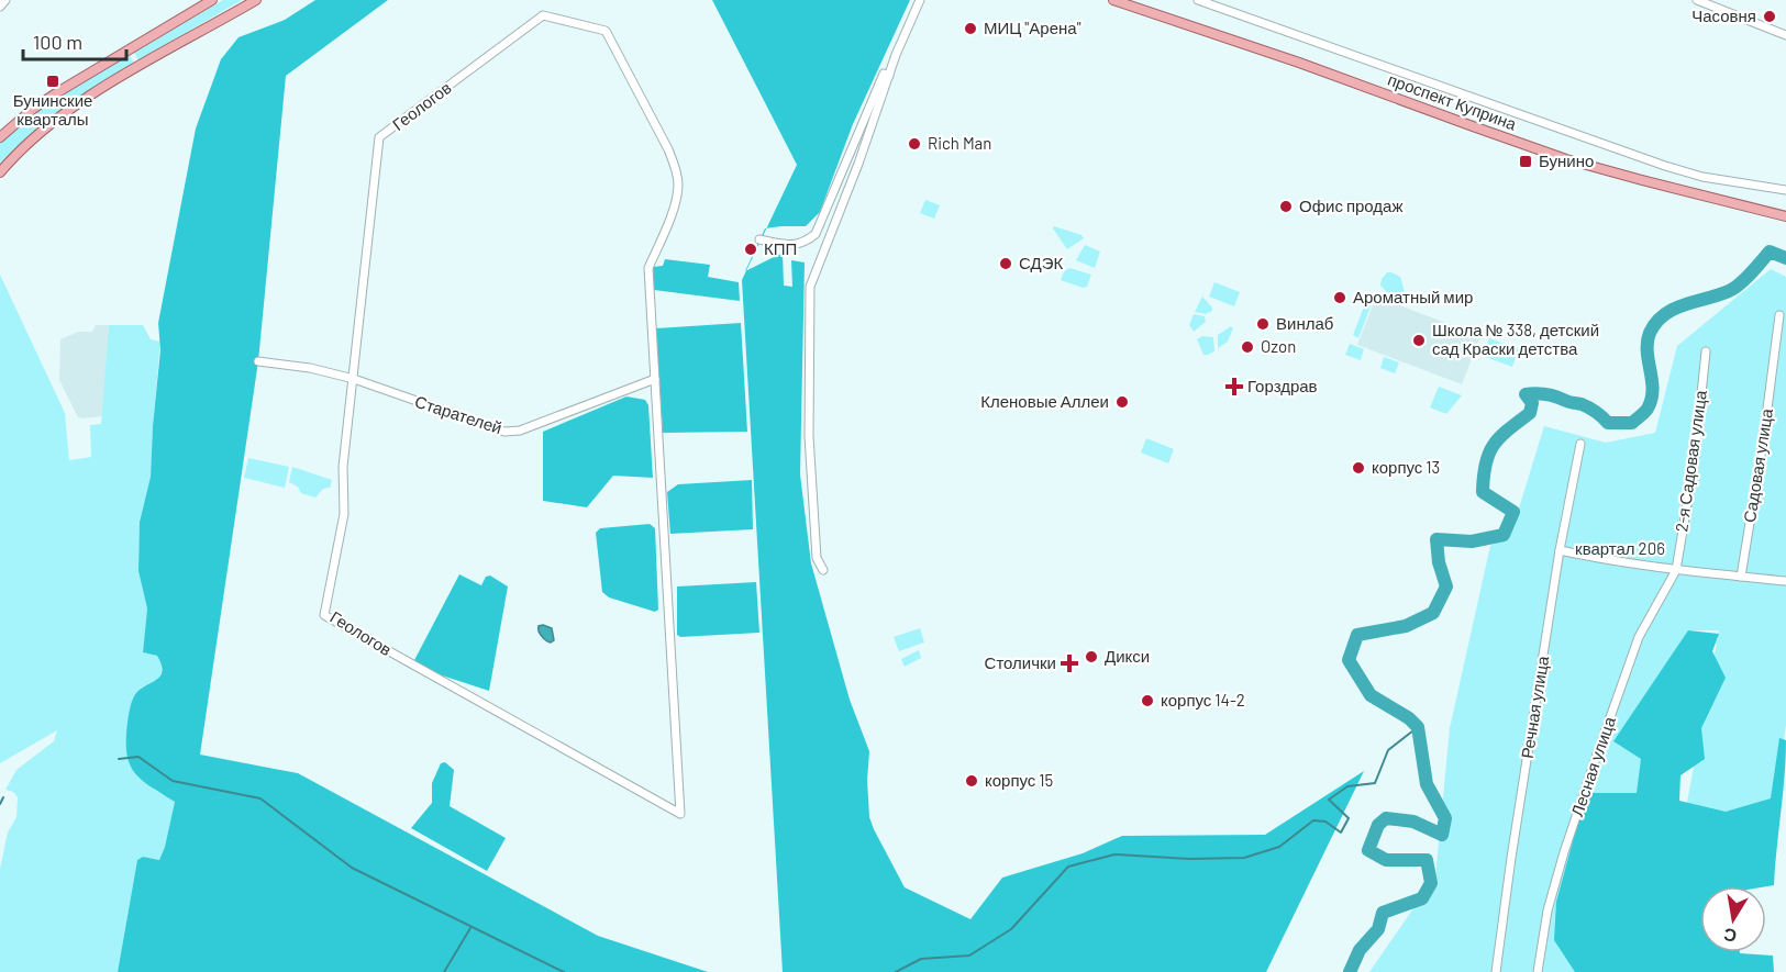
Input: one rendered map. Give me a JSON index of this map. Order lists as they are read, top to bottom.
{
  "streets": {
    "main road": ["проспект Куприна"],
    "street": [
      "Геологов",
      "Старателей",
      "2-я Садовая улица",
      "Садовая улица",
      "Речная улица",
      "Лесная улица"
    ]
  },
  "crossings": [
    ["Геологов", "Старателей"],
    ["2-я Садовая улица", "Лесная улица"]
  ],
  "parks": ["квартал 206"],
  "places": {
    "other": [
      "Часовня",
      "МИЦ \"Арена\"",
      "Rich Man",
      "Офис продаж",
      "КПП",
      "СДЭК",
      "Ароматный мир",
      "Винлаб",
      "Школа № 338, детский сад Краски детства",
      "Ozon",
      "Кленовые Аллеи",
      "корпус 13",
      "Дикси",
      "корпус 14-2",
      "корпус 15"
    ],
    "transit": ["Бунинские кварталы", "Бунино"],
    "health": ["Горздрав", "Столички"]
  },
  "scale_bar": "100 m",
  "north": "bottom"
}
